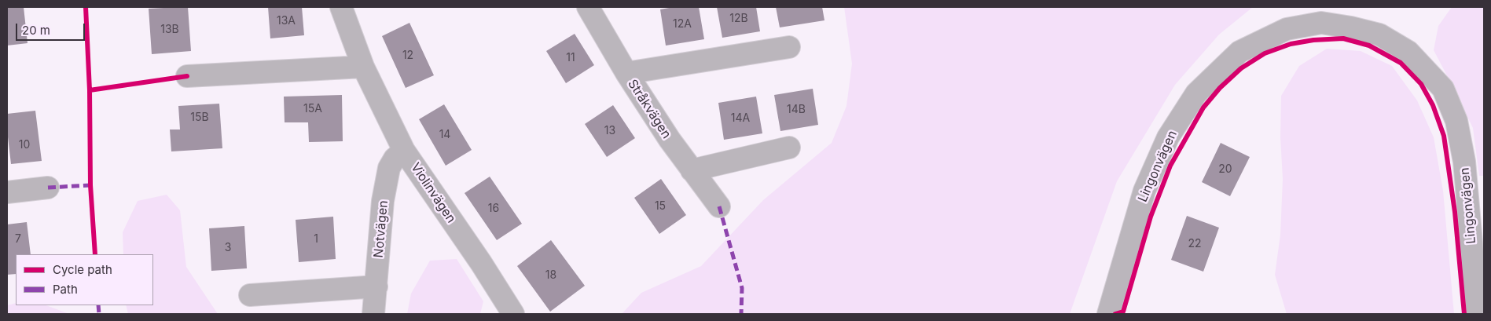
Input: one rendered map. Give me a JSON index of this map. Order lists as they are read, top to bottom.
{
  "streets": {
    "street": [
      "Stråkvägen",
      "Lingonvägen",
      "Violinvägen",
      "Notvägen"
    ]
  },
  "crossings": [
    ["Violinvägen", "Notvägen"]
  ],
  "house_numbers": [
    "12B",
    "13A",
    "12A",
    "13B",
    "12",
    "11",
    "15A",
    "14B",
    "15B",
    "14A",
    "13",
    "14",
    "10",
    "20",
    "15",
    "16",
    "7",
    "1",
    "22",
    "3",
    "18"
  ],
  "legend": ["Cycle path", "Path"],
  "scale_bar": "20 m"
}
